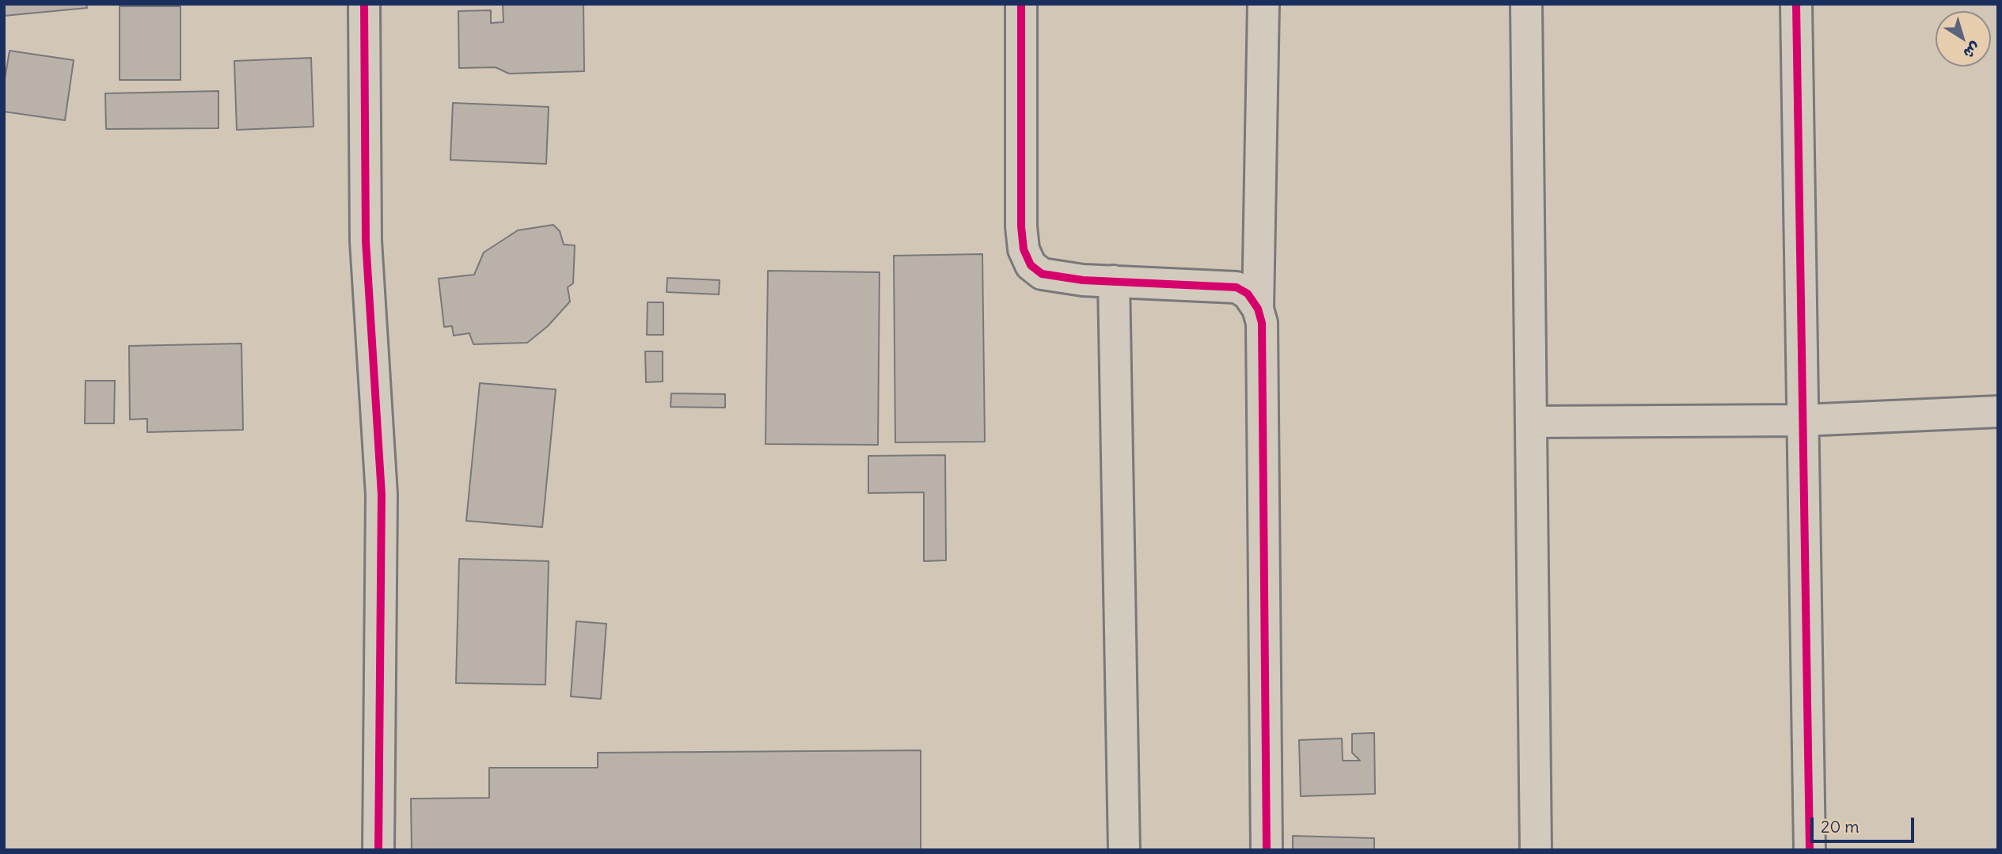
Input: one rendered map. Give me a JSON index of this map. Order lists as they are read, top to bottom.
{
  "scale_bar": "20 m",
  "north": "bottom right"
}
